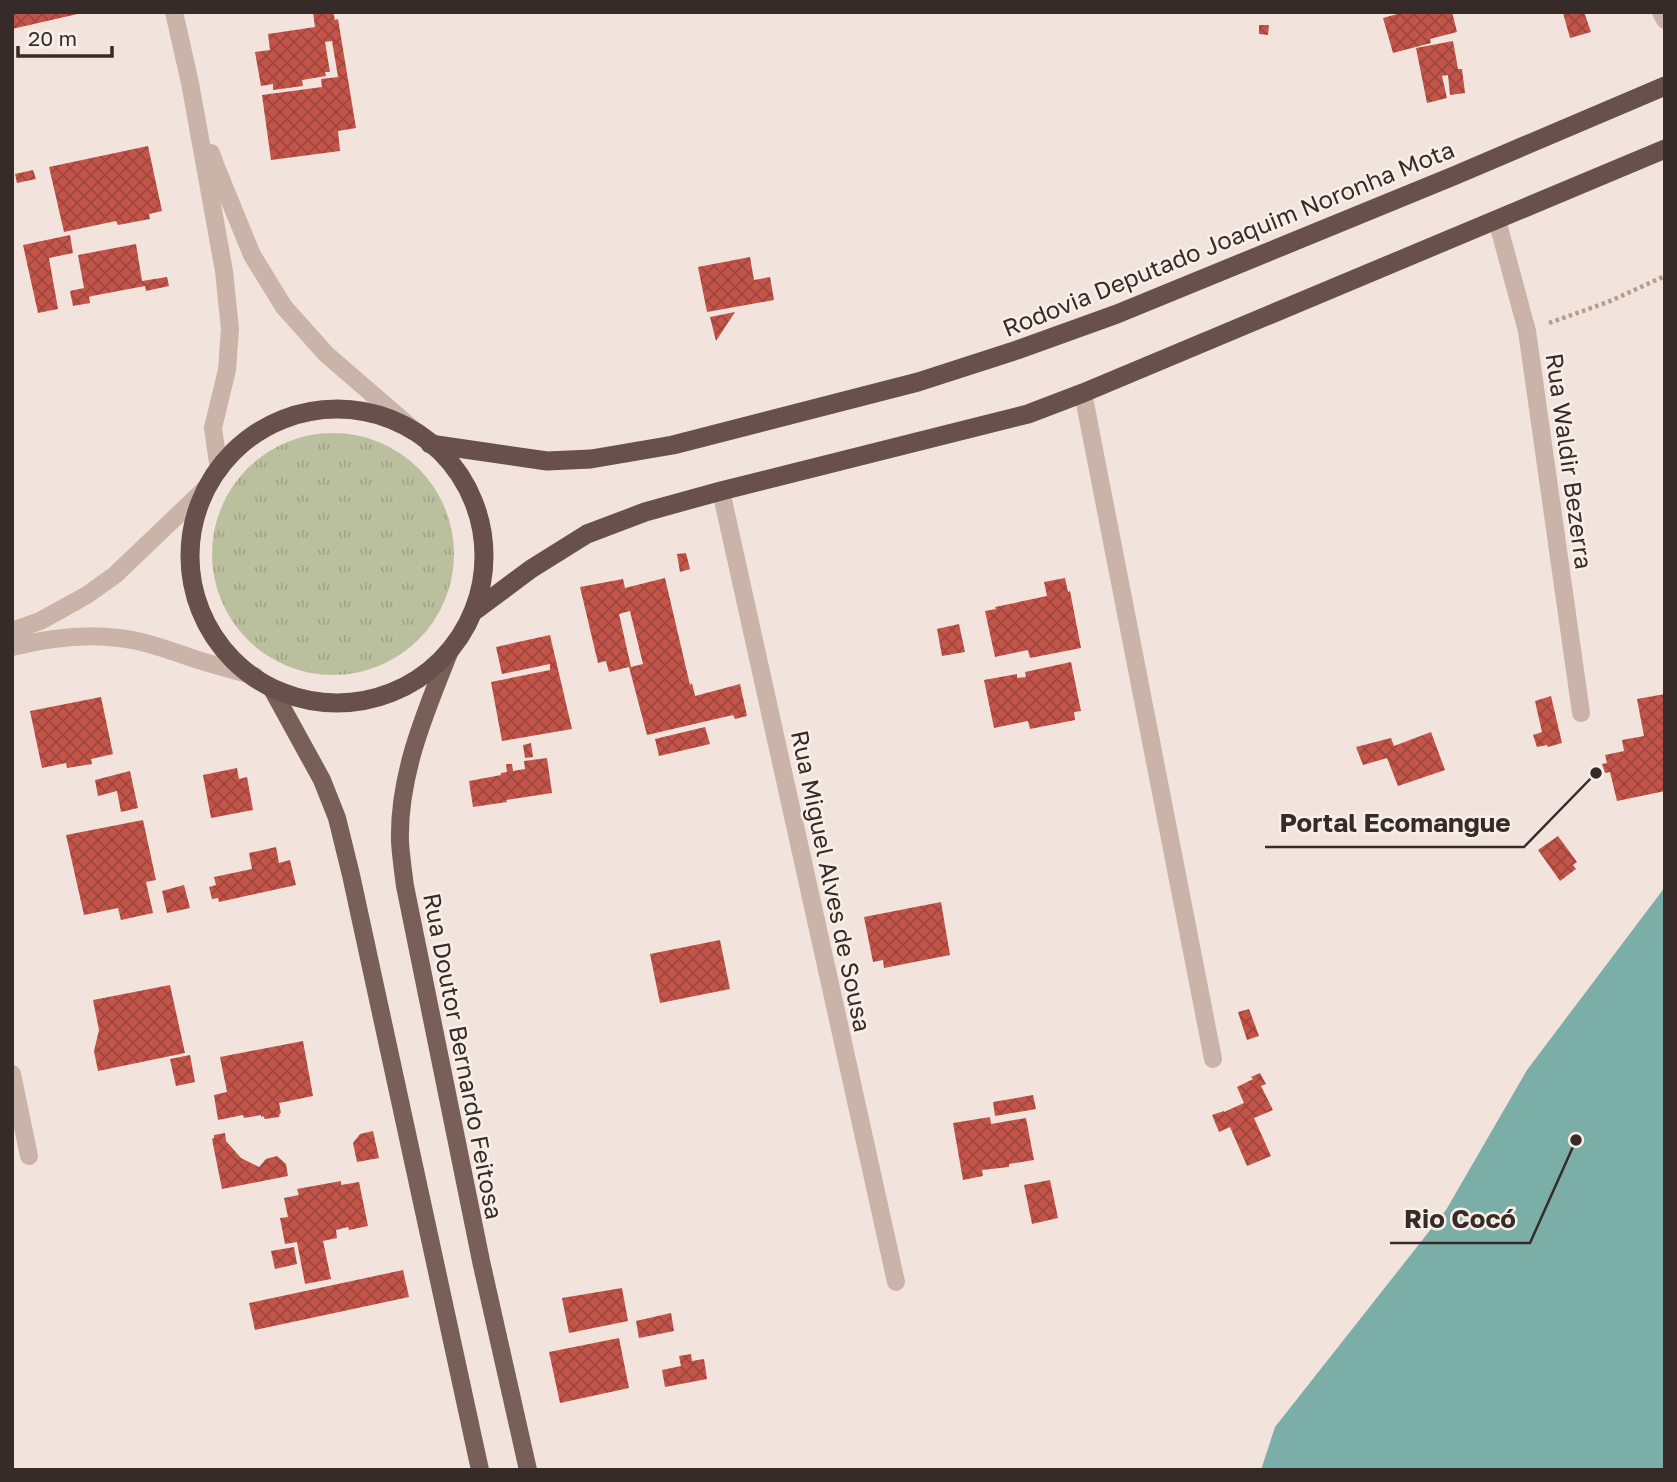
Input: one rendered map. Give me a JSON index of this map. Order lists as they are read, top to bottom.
{
  "streets": {
    "highway": ["Rodovia Deputado Joaquim Noronha Mota"],
    "main road": ["Rua Doutor Bernardo Feitosa"],
    "street": ["Rua Waldir Bezerra", "Rua Miguel Alves de Sousa"]
  },
  "places": ["Portal Ecomangue", "Rio Cocó"],
  "scale_bar": "20 m"
}
